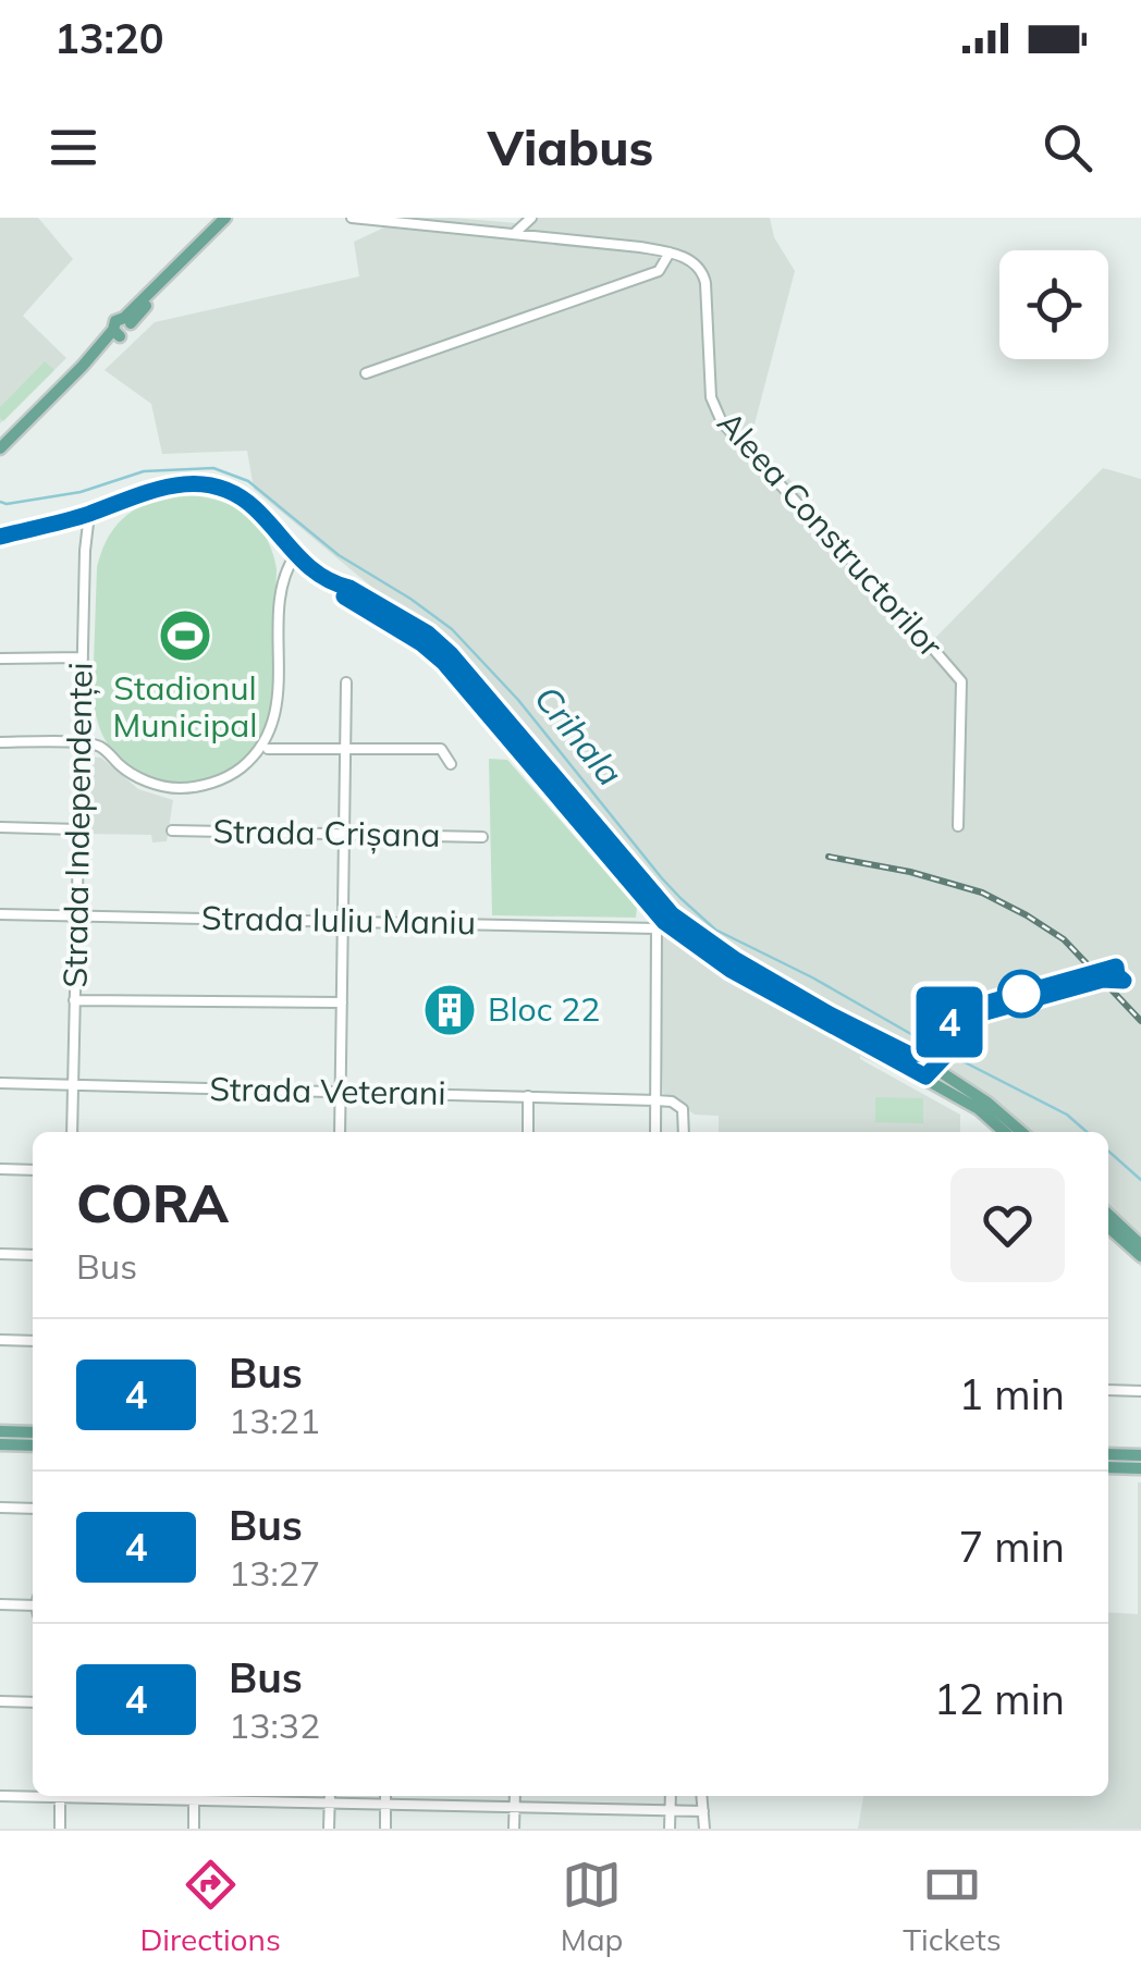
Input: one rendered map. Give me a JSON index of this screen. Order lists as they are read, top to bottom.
{
  "streets": {
    "street": [
      "Aleea Constructorilor",
      "Strada Independenței",
      "Strada Crișana",
      "Strada Iuliu Maniu",
      "Strada Veterani"
    ]
  },
  "crossings": [
    ["Strada Independenței", "Strada Iuliu Maniu"],
    ["Strada Independenței", "Strada Veterani"]
  ],
  "water": ["Crihala"],
  "places": {
    "sports": ["Stadionul Municipal"],
    "building": ["Bloc 22"]
  },
  "lines": ["bus line 4"],
  "page": {
    "status": "13:20",
    "header": "Viabus",
    "on_map": "4",
    "heading": ["CORA", "Bus"],
    "list": [
      {
        "mark": "4",
        "name": "Bus",
        "note": "13:21",
        "value": "1 min"
      },
      {
        "mark": "4",
        "name": "Bus",
        "note": "13:27",
        "value": "7 min"
      },
      {
        "mark": "4",
        "name": "Bus",
        "note": "13:32",
        "value": "12 min"
      }
    ],
    "tabs": ["Directions", "Map", "Tickets"]
  }
}
